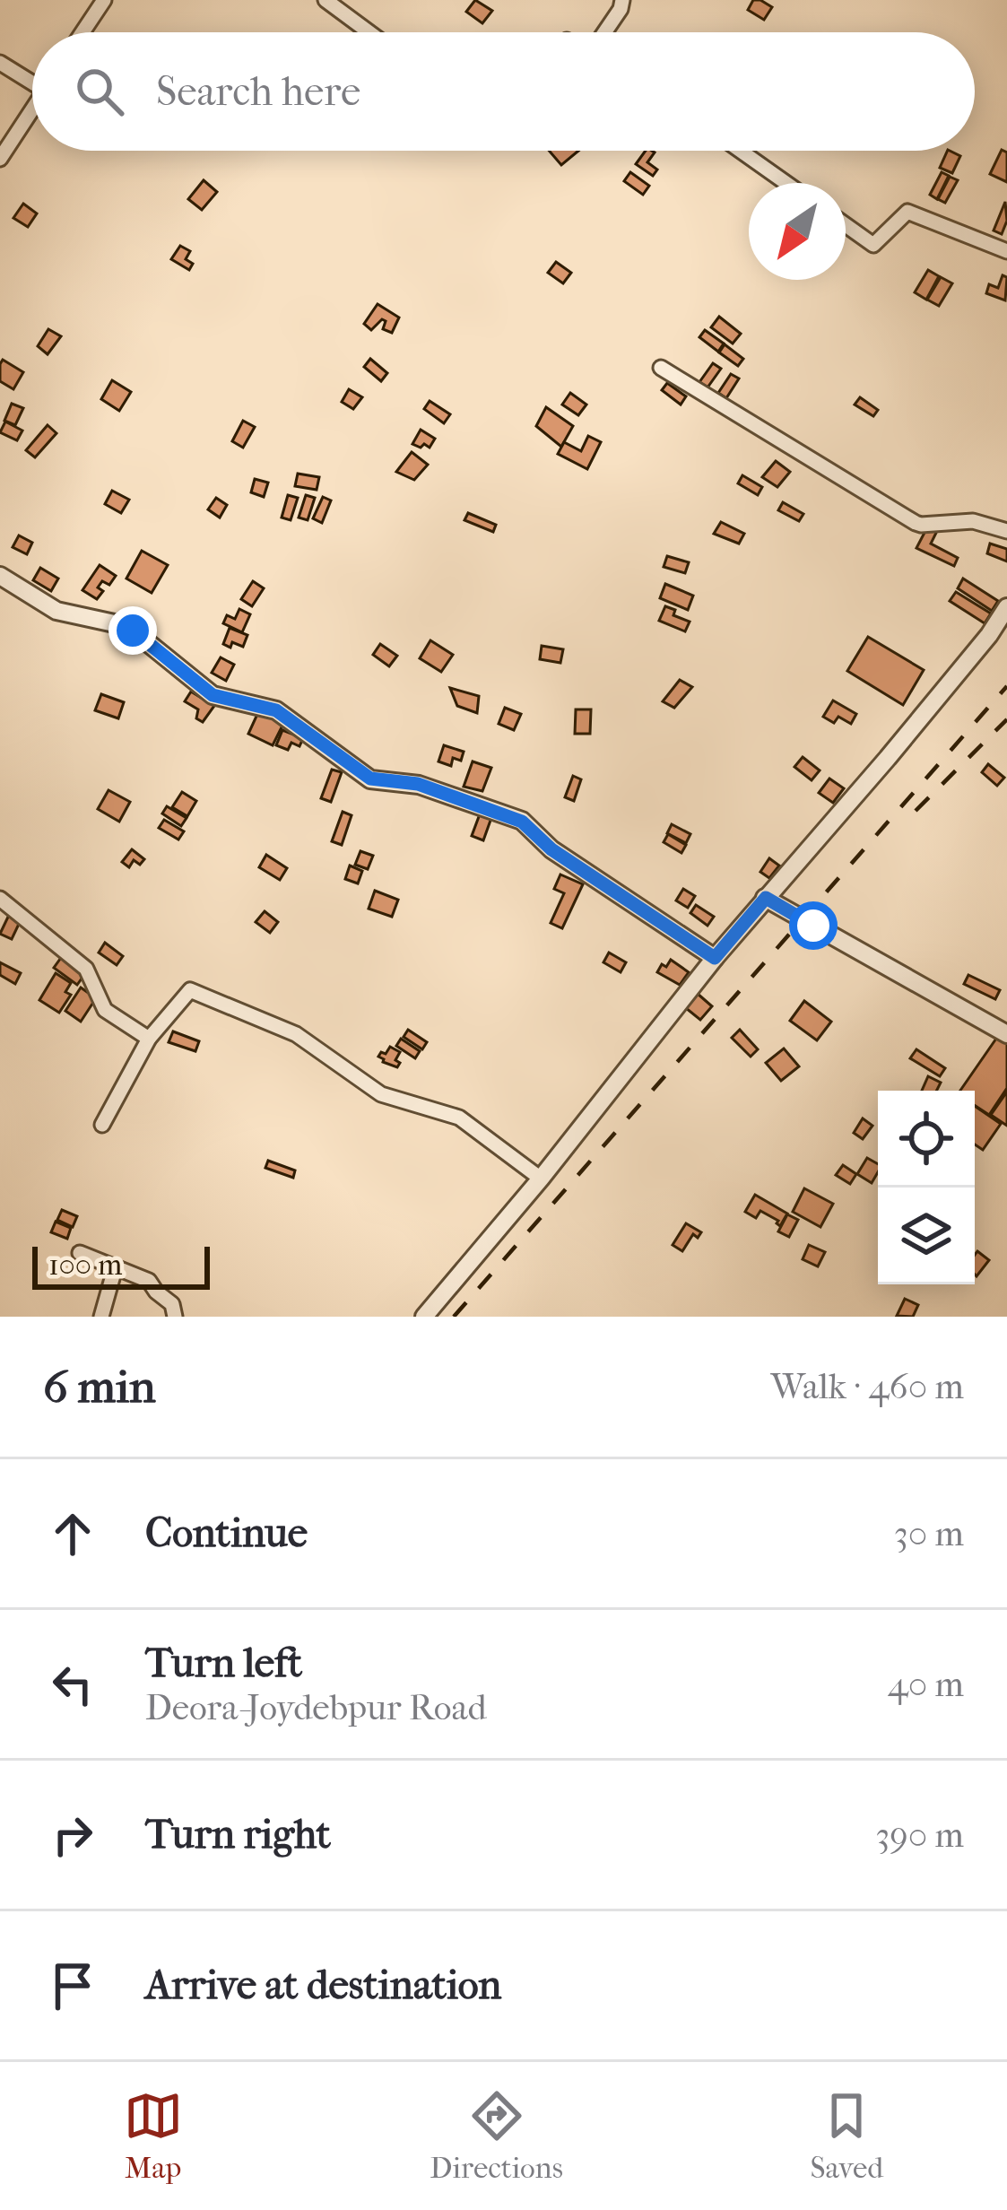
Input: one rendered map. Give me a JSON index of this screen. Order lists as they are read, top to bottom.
{
  "scale_bar": "100 m",
  "north": "bottom left",
  "page": {
    "search": "Search here",
    "scale": "100 m",
    "heading": ["6 min", "Walk · 460 m"],
    "list": [
      ["Continue", "30 m"],
      ["Turn left", "Deora-Joydebpur Road", "40 m"],
      ["Turn right", "390 m"],
      "Arrive at destination"
    ],
    "nav": ["Map", "Directions", "Saved"]
  }
}
